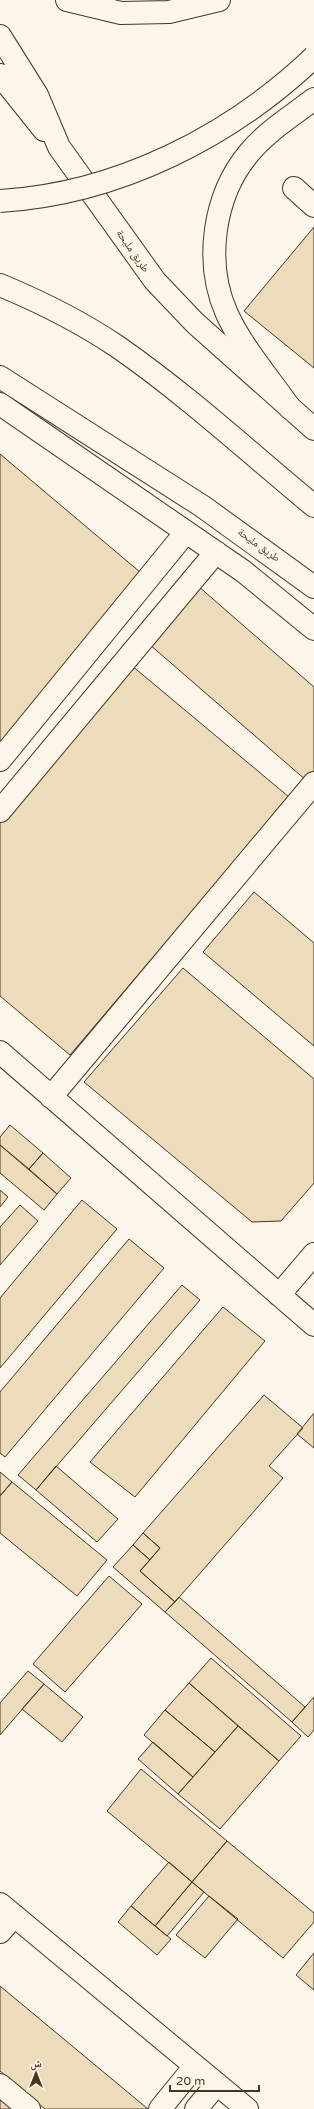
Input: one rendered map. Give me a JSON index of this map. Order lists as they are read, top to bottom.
{
  "streets": {
    "main road": ["طريق مليحة"]
  },
  "scale_bar": "20 m",
  "north": "top"
}
